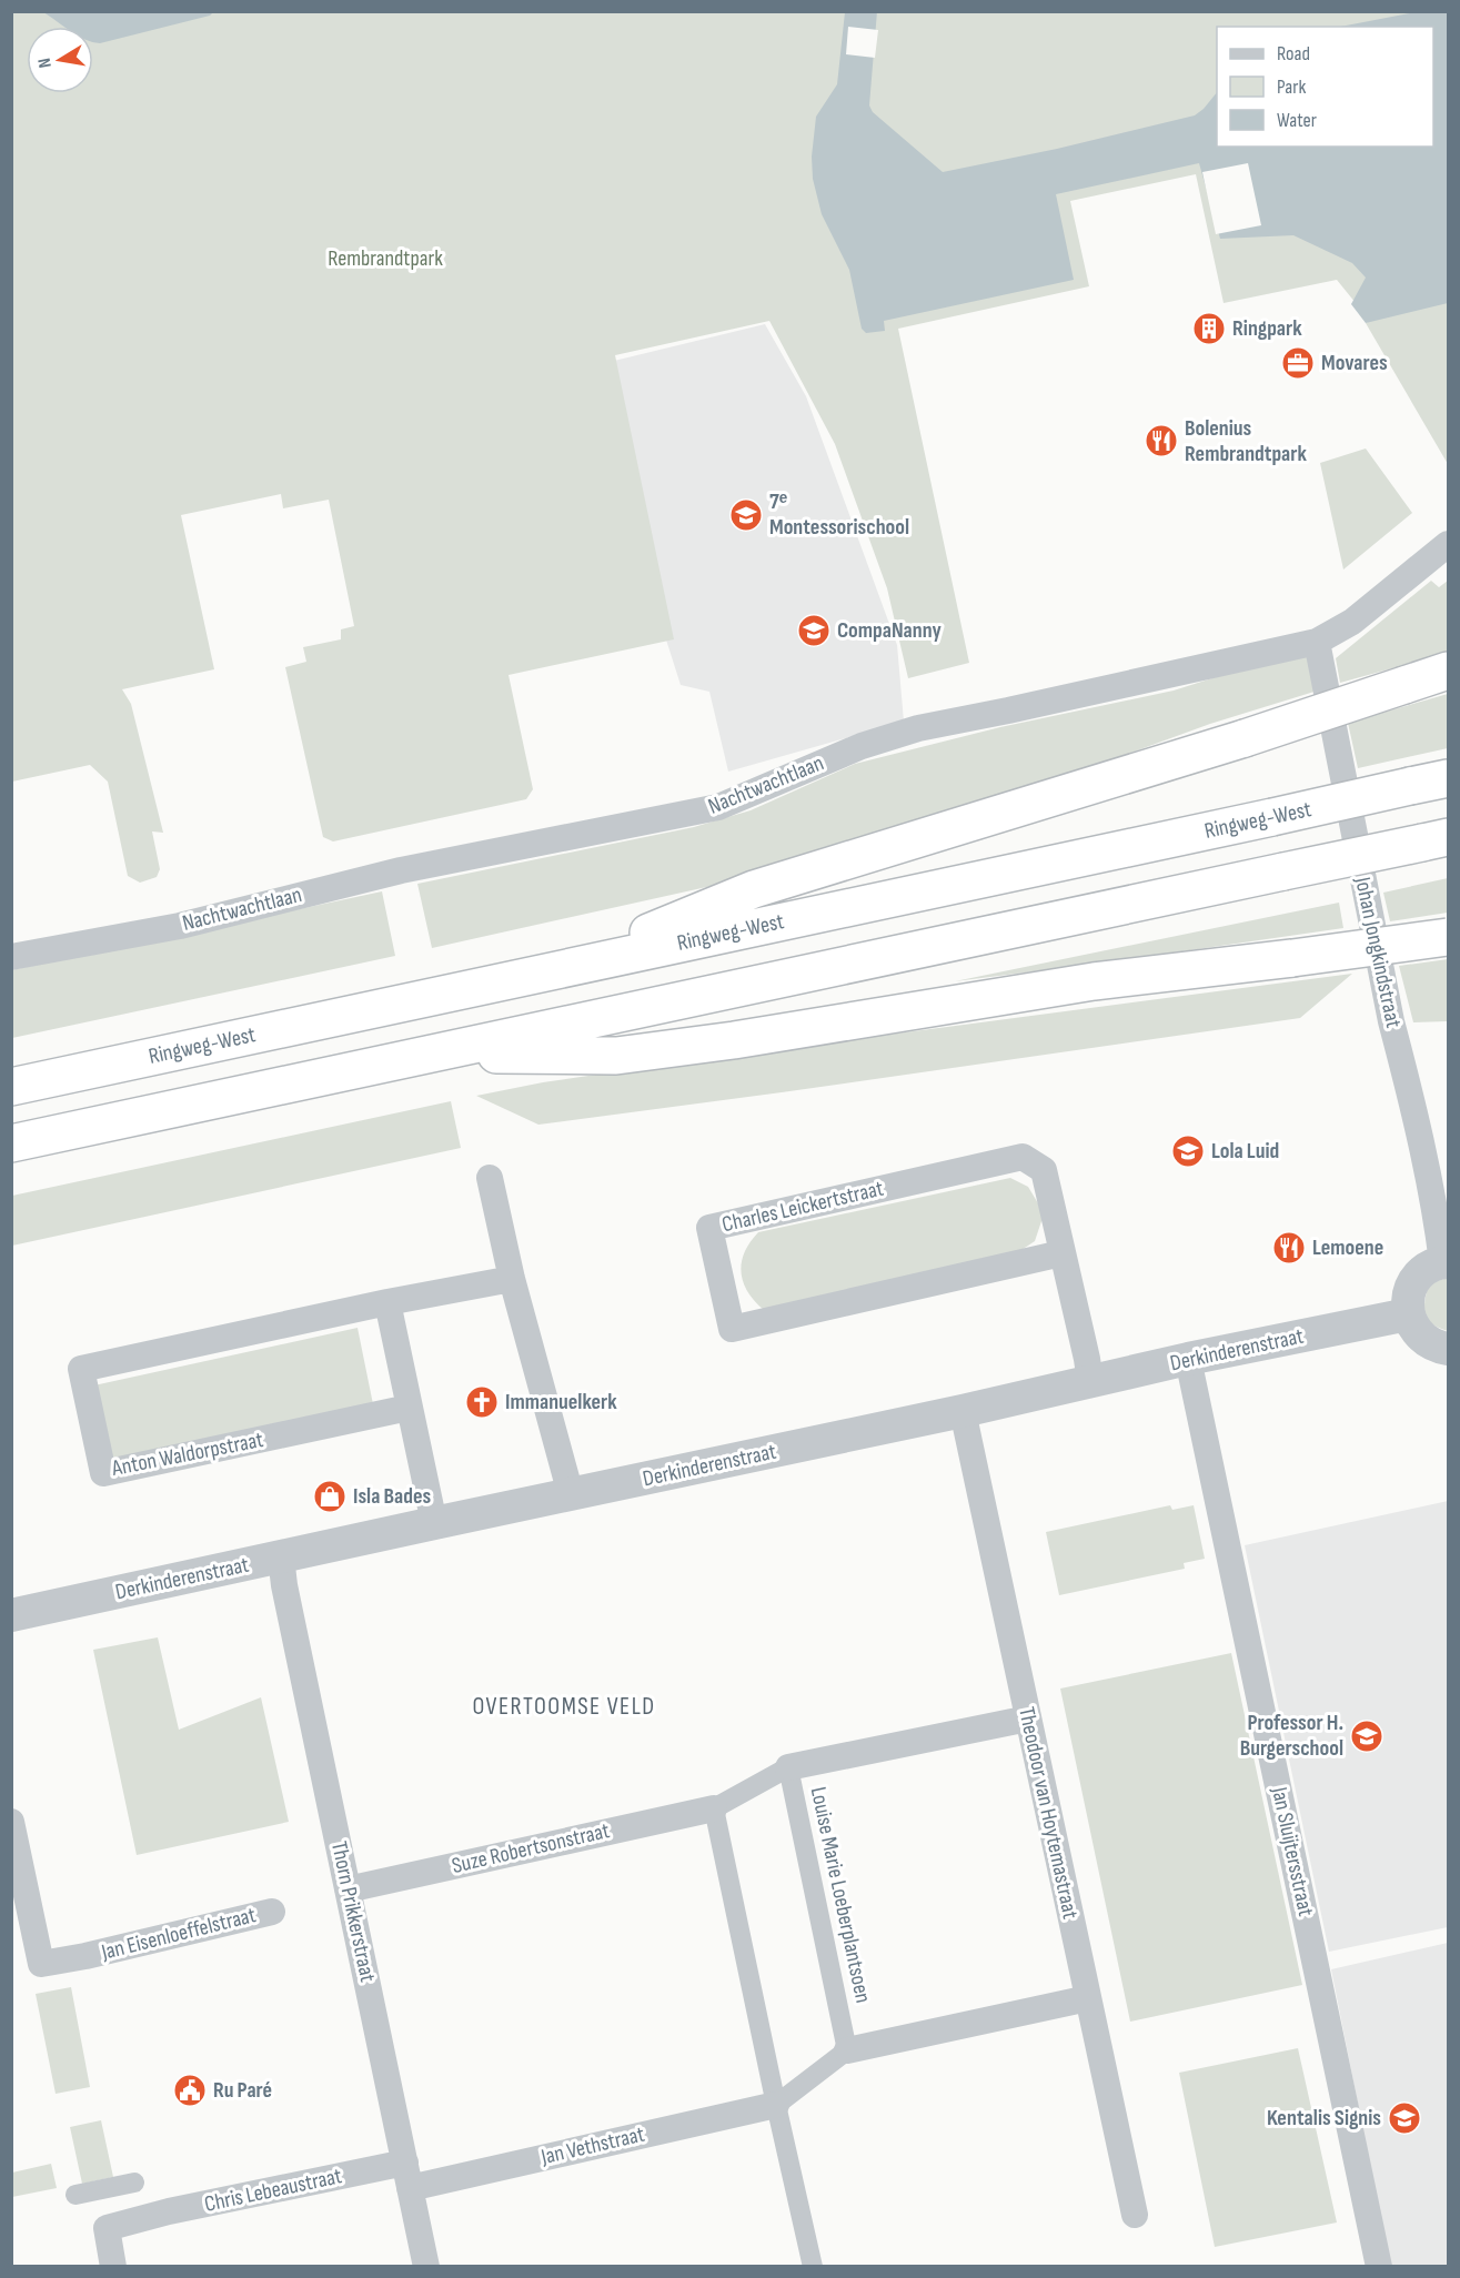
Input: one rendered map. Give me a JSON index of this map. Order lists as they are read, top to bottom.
{
  "streets": {
    "highway": ["Ringweg-West"],
    "street": [
      "Nachtwachtlaan",
      "Johan Jongkindstraat",
      "Charles Leickertstraat",
      "Derkinderenstraat",
      "Anton Waldorpstraat",
      "Theodoor van Hoytemastraat",
      "Suze Robertsonstraat",
      "Jan Sluijtersstraat",
      "Louise Marie Loeberplantsoen",
      "Thorn Prikkerstraat",
      "Jan Eisenloeffelstraat",
      "Jan Vethstraat",
      "Chris Lebeaustraat"
    ]
  },
  "crossings": [
    ["Nachtwachtlaan", "Johan Jongkindstraat"],
    ["Charles Leickertstraat", "Derkinderenstraat"],
    ["Derkinderenstraat", "Theodoor van Hoytemastraat"],
    ["Derkinderenstraat", "Jan Sluijtersstraat"],
    ["Derkinderenstraat", "Thorn Prikkerstraat"],
    ["Suze Robertsonstraat", "Louise Marie Loeberplantsoen"],
    ["Suze Robertsonstraat", "Thorn Prikkerstraat"],
    ["Thorn Prikkerstraat", "Jan Vethstraat"],
    ["Thorn Prikkerstraat", "Chris Lebeaustraat"],
    ["Jan Vethstraat", "Chris Lebeaustraat"]
  ],
  "districts": ["OVERTOOMSE VELD"],
  "parks": ["Rembrandtpark"],
  "places": {
    "building": ["Ringpark"],
    "office": ["Movares"],
    "restaurant": ["Bolenius Rembrandtpark", "Lemoene"],
    "school or university": [
      "7ᵉ Montessorischool",
      "CompaNanny",
      "Lola Luid",
      "Professor H. Burgerschool",
      "Kentalis Signis"
    ],
    "church": ["Immanuelkerk"],
    "shop": ["Isla Bades"],
    "public building": ["Ru Paré"]
  },
  "legend": ["Road", "Park", "Water"],
  "north": "left"
}
